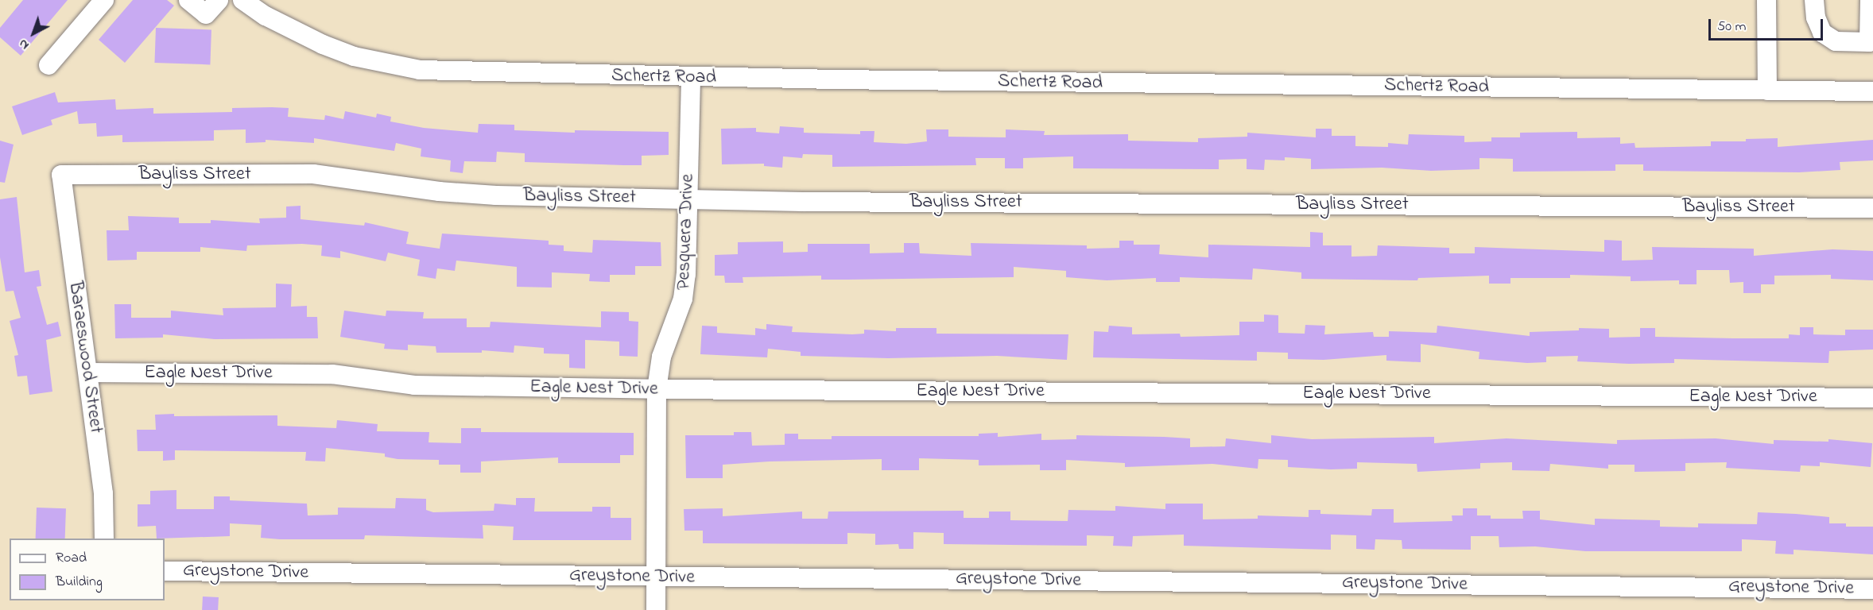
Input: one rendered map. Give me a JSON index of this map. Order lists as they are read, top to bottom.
{
  "streets": {
    "street": [
      "Schertz Road",
      "Bayliss Street",
      "Pesquera Drive",
      "Baraeswood Street",
      "Eagle Nest Drive",
      "Greystone Drive"
    ]
  },
  "crossings": [
    ["Schertz Road", "Pesquera Drive"],
    ["Bayliss Street", "Pesquera Drive"],
    ["Bayliss Street", "Baraeswood Street"],
    ["Pesquera Drive", "Eagle Nest Drive"],
    ["Pesquera Drive", "Greystone Drive"],
    ["Baraeswood Street", "Eagle Nest Drive"]
  ],
  "legend": ["Road", "Building"],
  "scale_bar": "50 m",
  "north": "bottom left"
}
